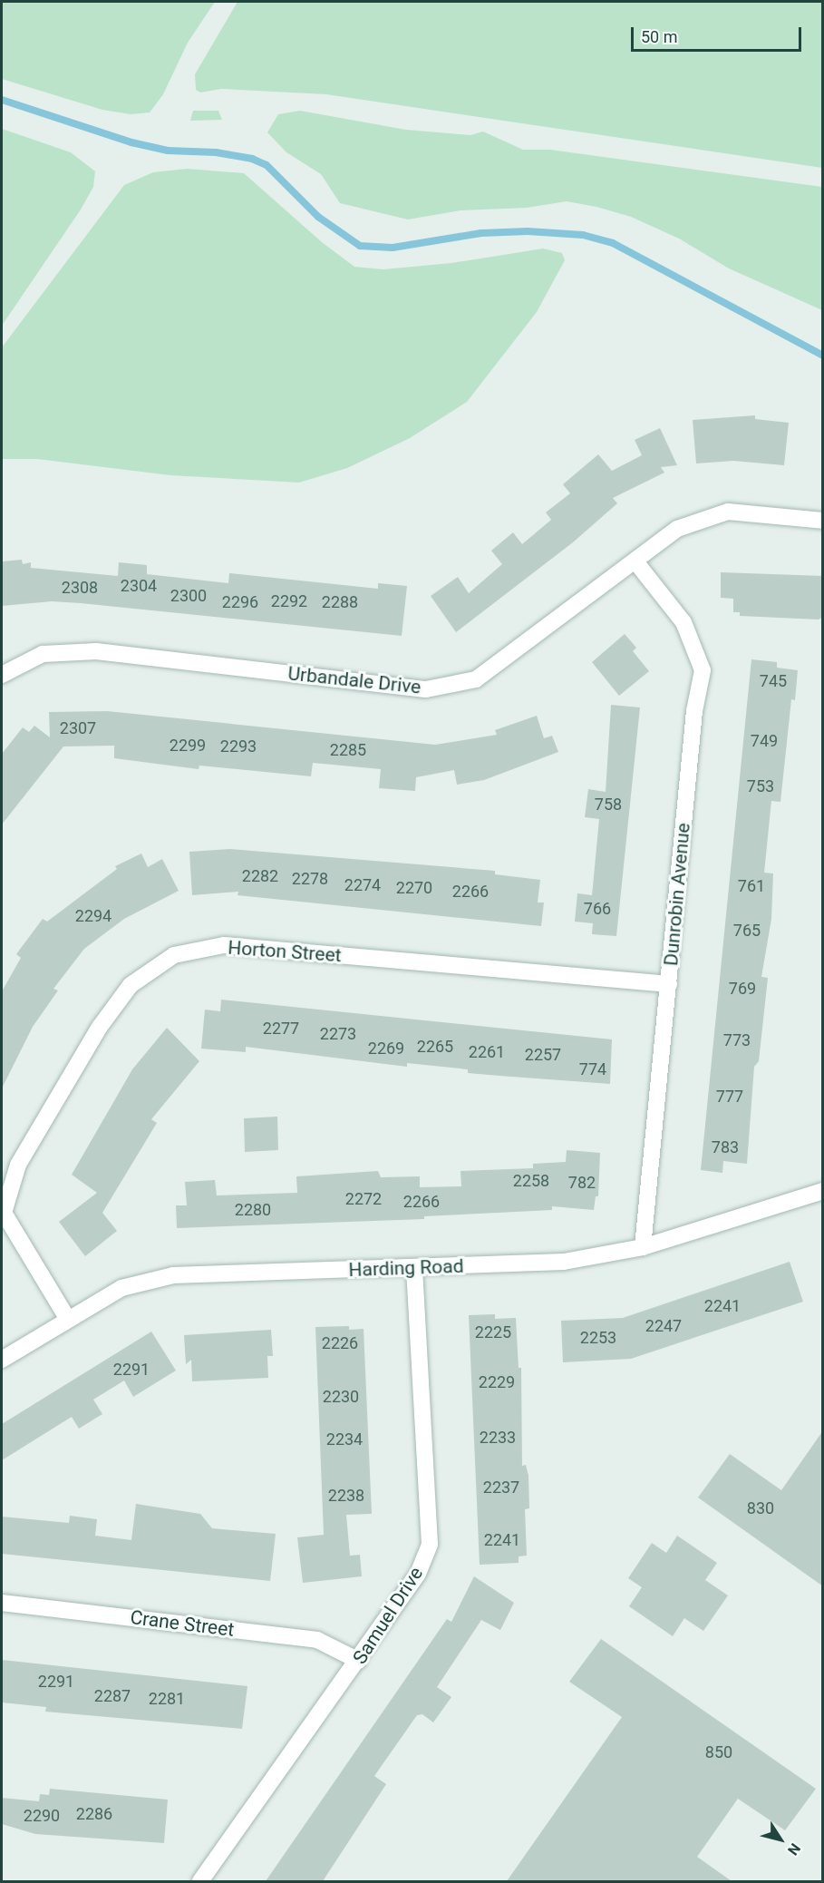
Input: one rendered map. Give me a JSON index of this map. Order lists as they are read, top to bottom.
{
  "streets": {
    "street": [
      "Urbandale Drive",
      "Dunrobin Avenue",
      "Horton Street",
      "Harding Road",
      "Samuel Drive",
      "Crane Street"
    ]
  },
  "crossings": [
    ["Urbandale Drive", "Dunrobin Avenue"],
    ["Dunrobin Avenue", "Horton Street"],
    ["Dunrobin Avenue", "Harding Road"],
    ["Horton Street", "Harding Road"],
    ["Harding Road", "Samuel Drive"],
    ["Samuel Drive", "Crane Street"]
  ],
  "house_numbers": [
    "2304",
    "2308",
    "2300",
    "2292",
    "2296",
    "2288",
    "745",
    "2307",
    "749",
    "2299",
    "2293",
    "2285",
    "753",
    "758",
    "2282",
    "2278",
    "2274",
    "761",
    "2270",
    "2266",
    "766",
    "2294",
    "765",
    "769",
    "2277",
    "2273",
    "773",
    "2265",
    "2269",
    "2261",
    "2257",
    "774",
    "777",
    "783",
    "2258",
    "782",
    "2272",
    "2266",
    "2280",
    "2241",
    "2247",
    "2225",
    "2253",
    "2226",
    "2291",
    "2229",
    "2230",
    "2233",
    "2234",
    "2237",
    "2238",
    "830",
    "2241",
    "2291",
    "2287",
    "2281",
    "850",
    "2286",
    "2290"
  ],
  "scale_bar": "50 m",
  "north": "bottom right"
}
